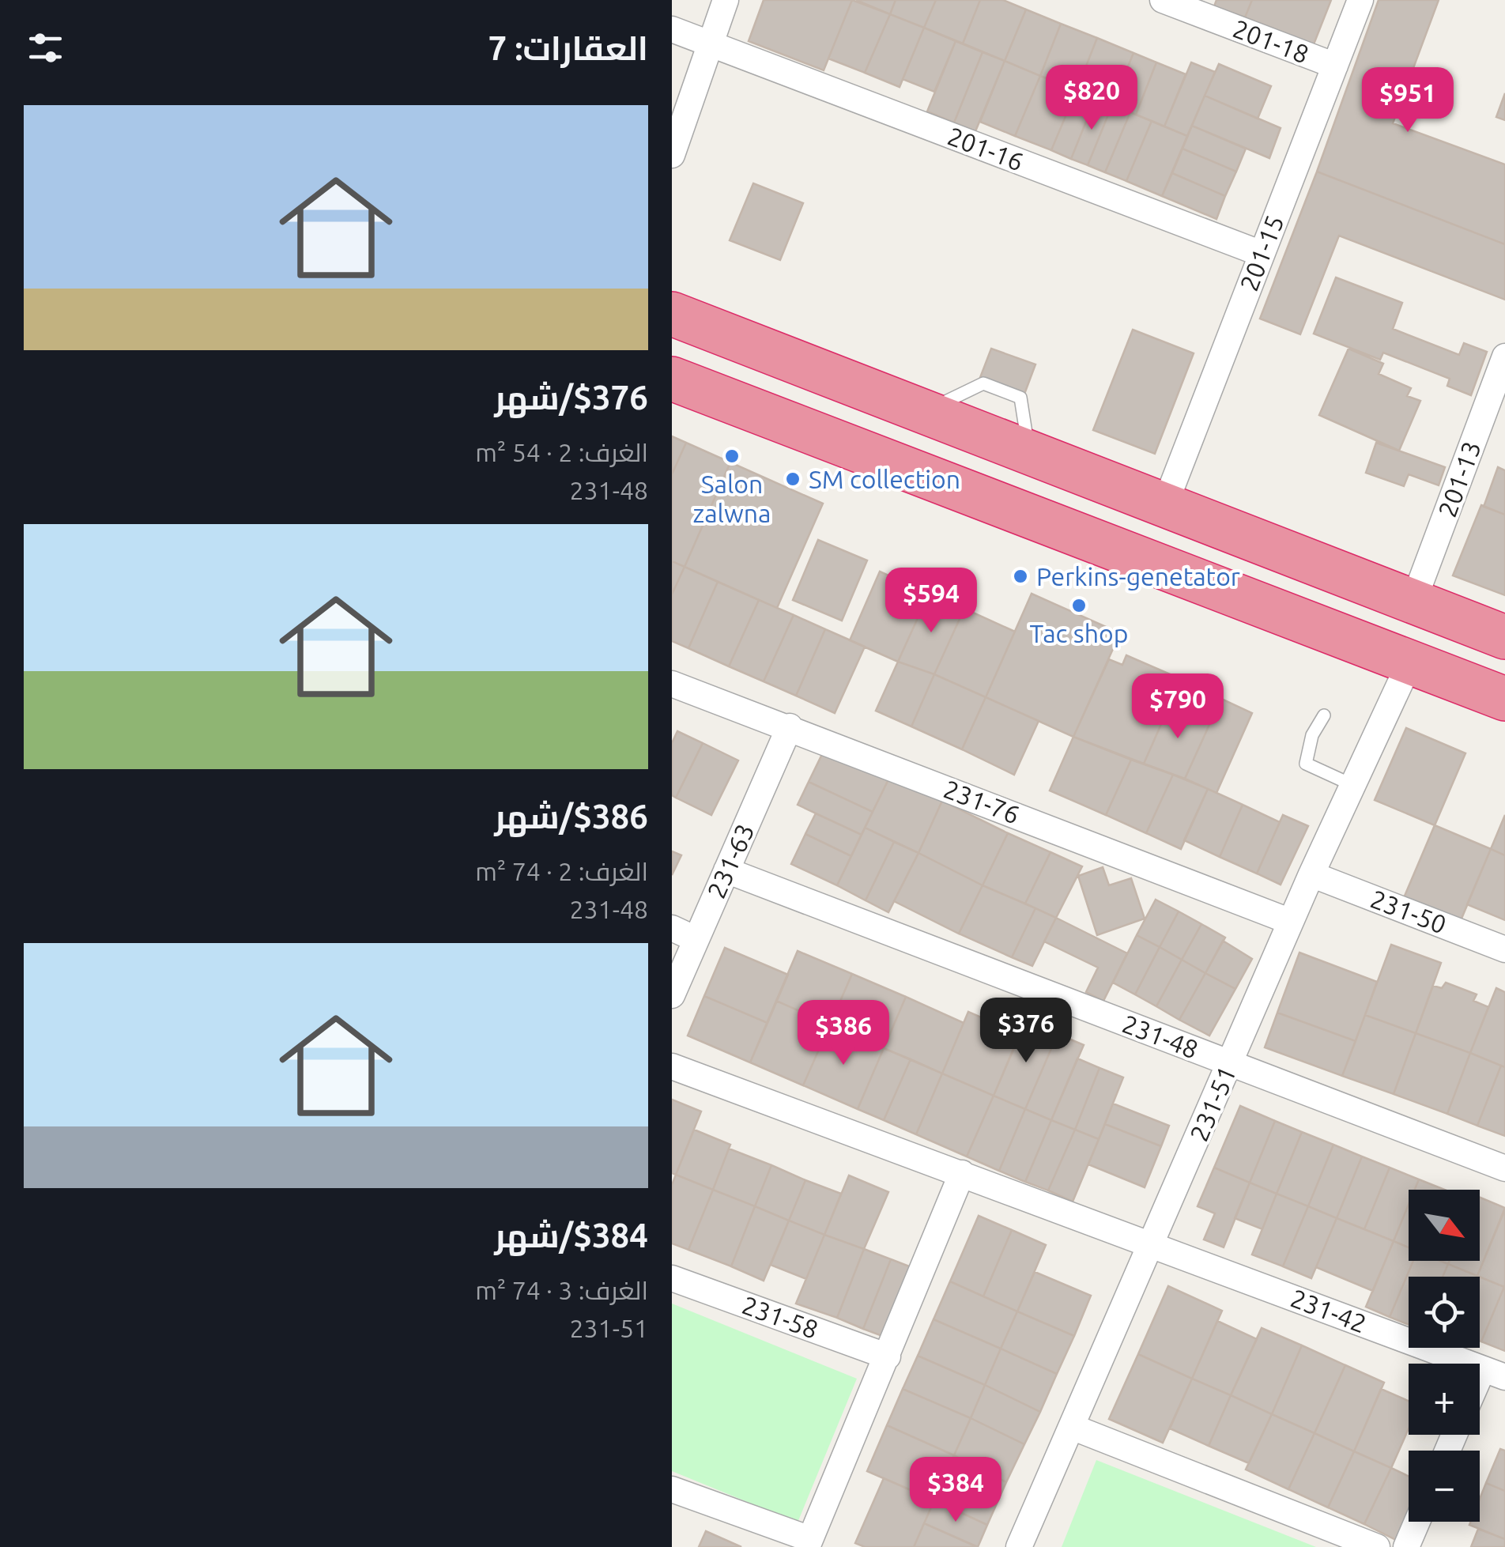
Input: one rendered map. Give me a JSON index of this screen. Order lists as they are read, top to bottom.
{
  "streets": {
    "street": [
      "201-18",
      "201-16",
      "201-15",
      "201-13",
      "231-76",
      "231-63",
      "231-50",
      "231-48",
      "231-51",
      "231-42",
      "231-58"
    ]
  },
  "crossings": [
    ["201-18", "201-15"],
    ["201-16", "201-15"],
    ["231-76", "231-63"],
    ["231-76", "231-51"],
    ["231-63", "231-48"],
    ["231-50", "231-51"],
    ["231-48", "231-51"],
    ["231-51", "231-42"]
  ],
  "places": [
    "Salon zalwna",
    "SM collection",
    "Perkins-genetator",
    "Tac shop"
  ],
  "north": "bottom right",
  "page": {
    "heading": "العقارات: 7",
    "price": [
      "$820",
      "$951",
      "$594",
      "$790",
      "$376",
      "$386",
      "$384"
    ],
    "list": [
      {
        "name": "$376/شهر",
        "note": "الغرف: 2 · 54 m² · 231-48"
      },
      {
        "name": "$386/شهر",
        "note": "الغرف: 2 · 74 m² · 231-48"
      },
      {
        "name": "$384/شهر",
        "note": "الغرف: 3 · 74 m² · 231-51"
      }
    ],
    "map_buttons": ["+", "−"]
  }
}
